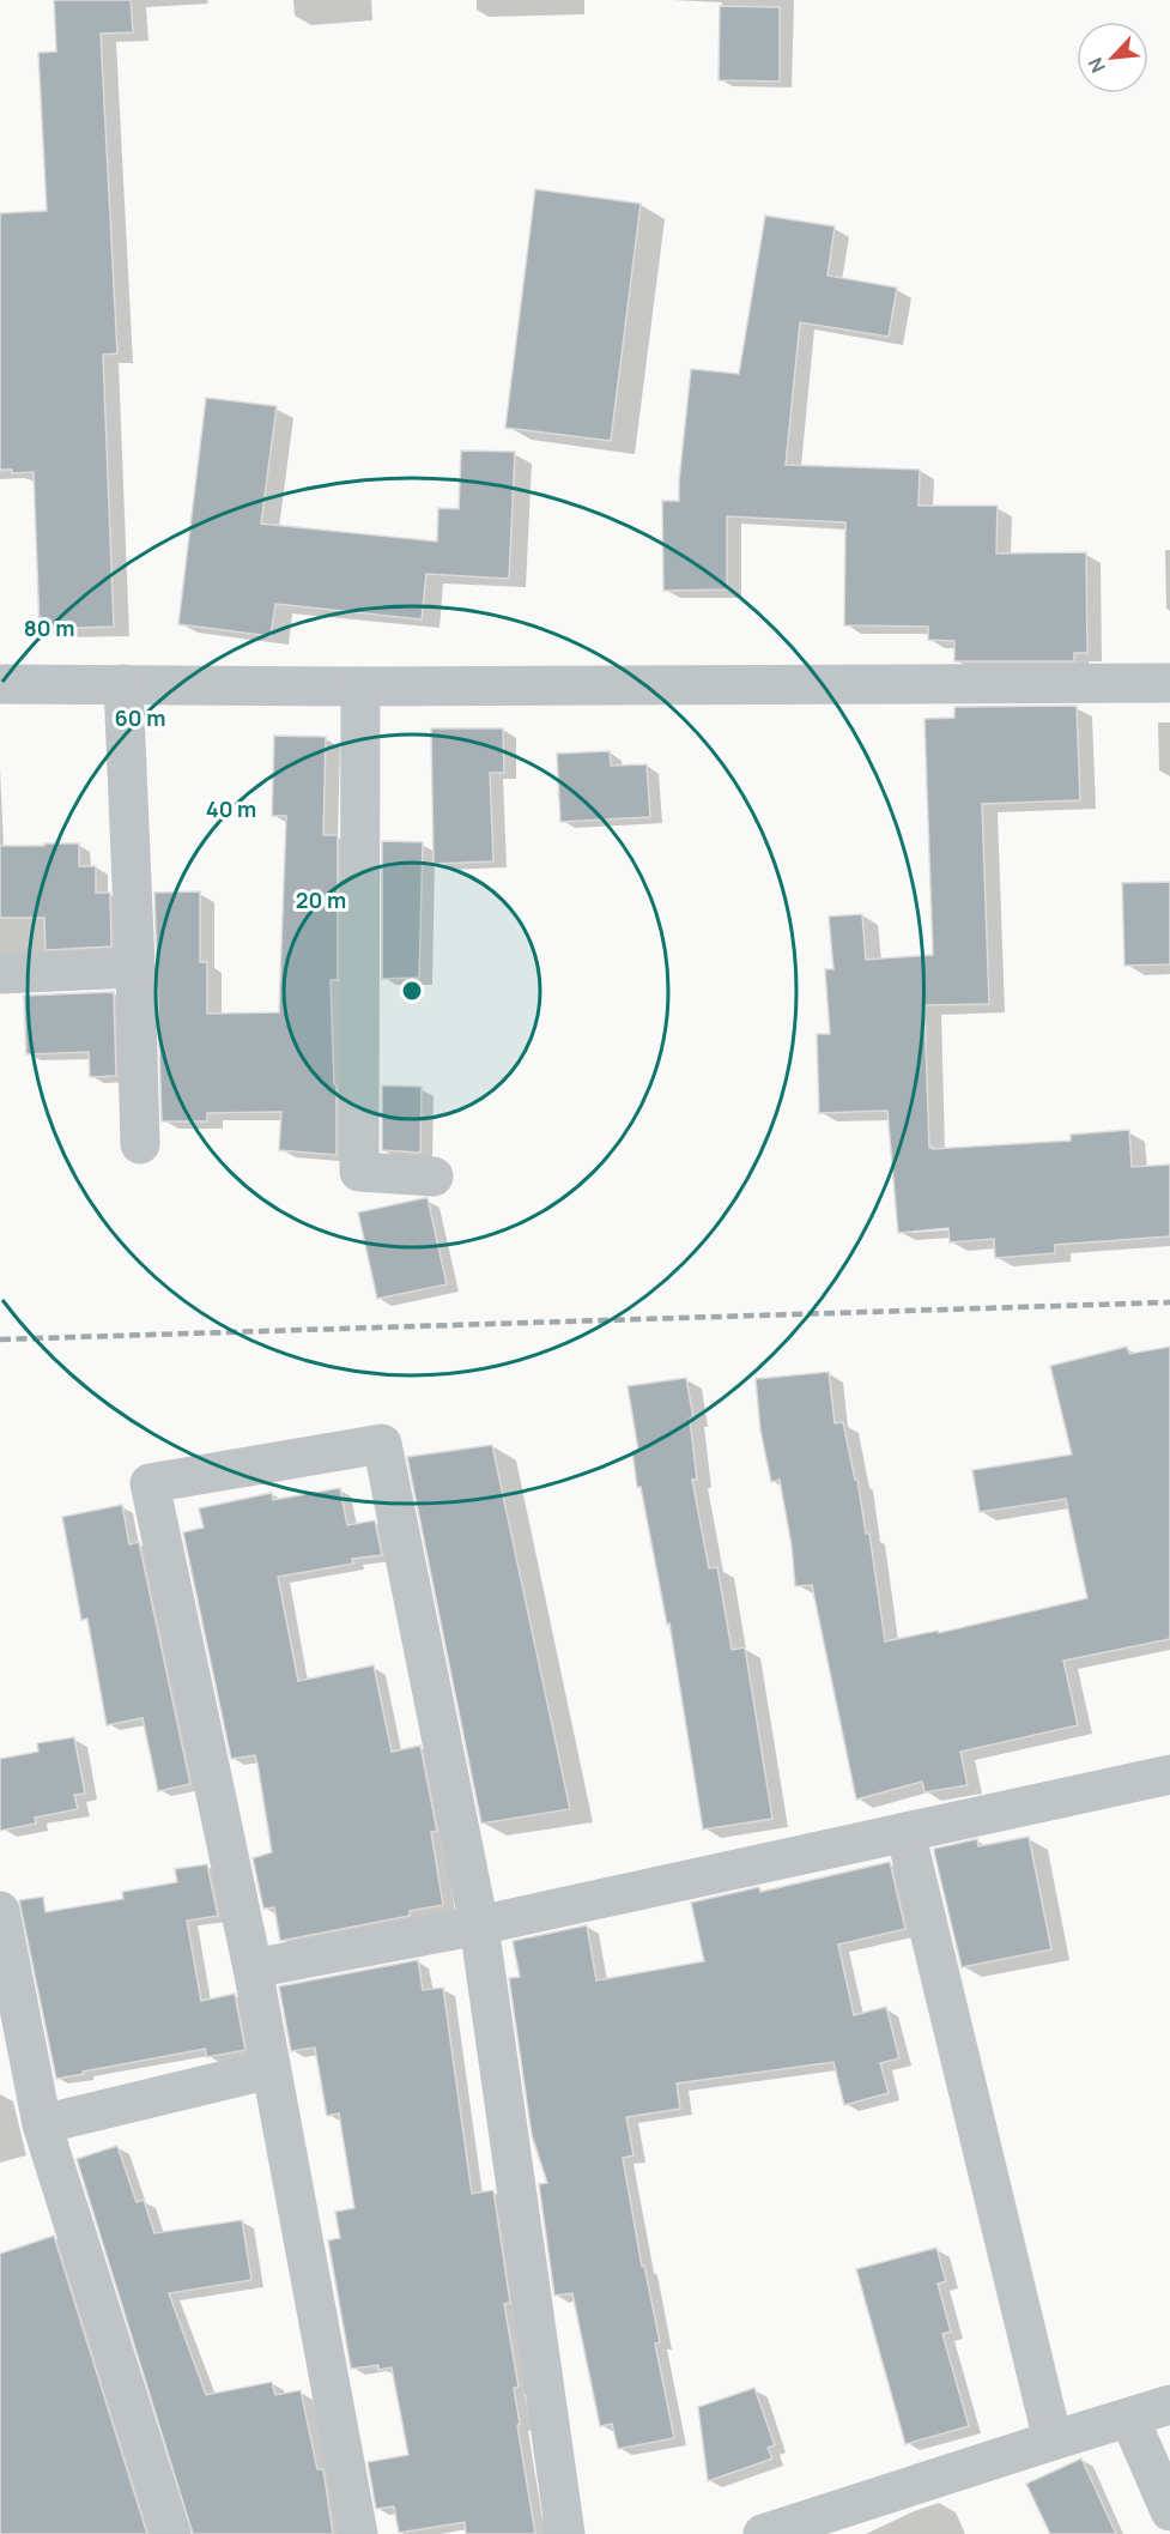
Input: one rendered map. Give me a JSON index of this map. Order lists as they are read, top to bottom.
{
  "north": "bottom left",
  "rings": [
    "80 m",
    "60 m",
    "40 m",
    "20 m"
  ]
}
